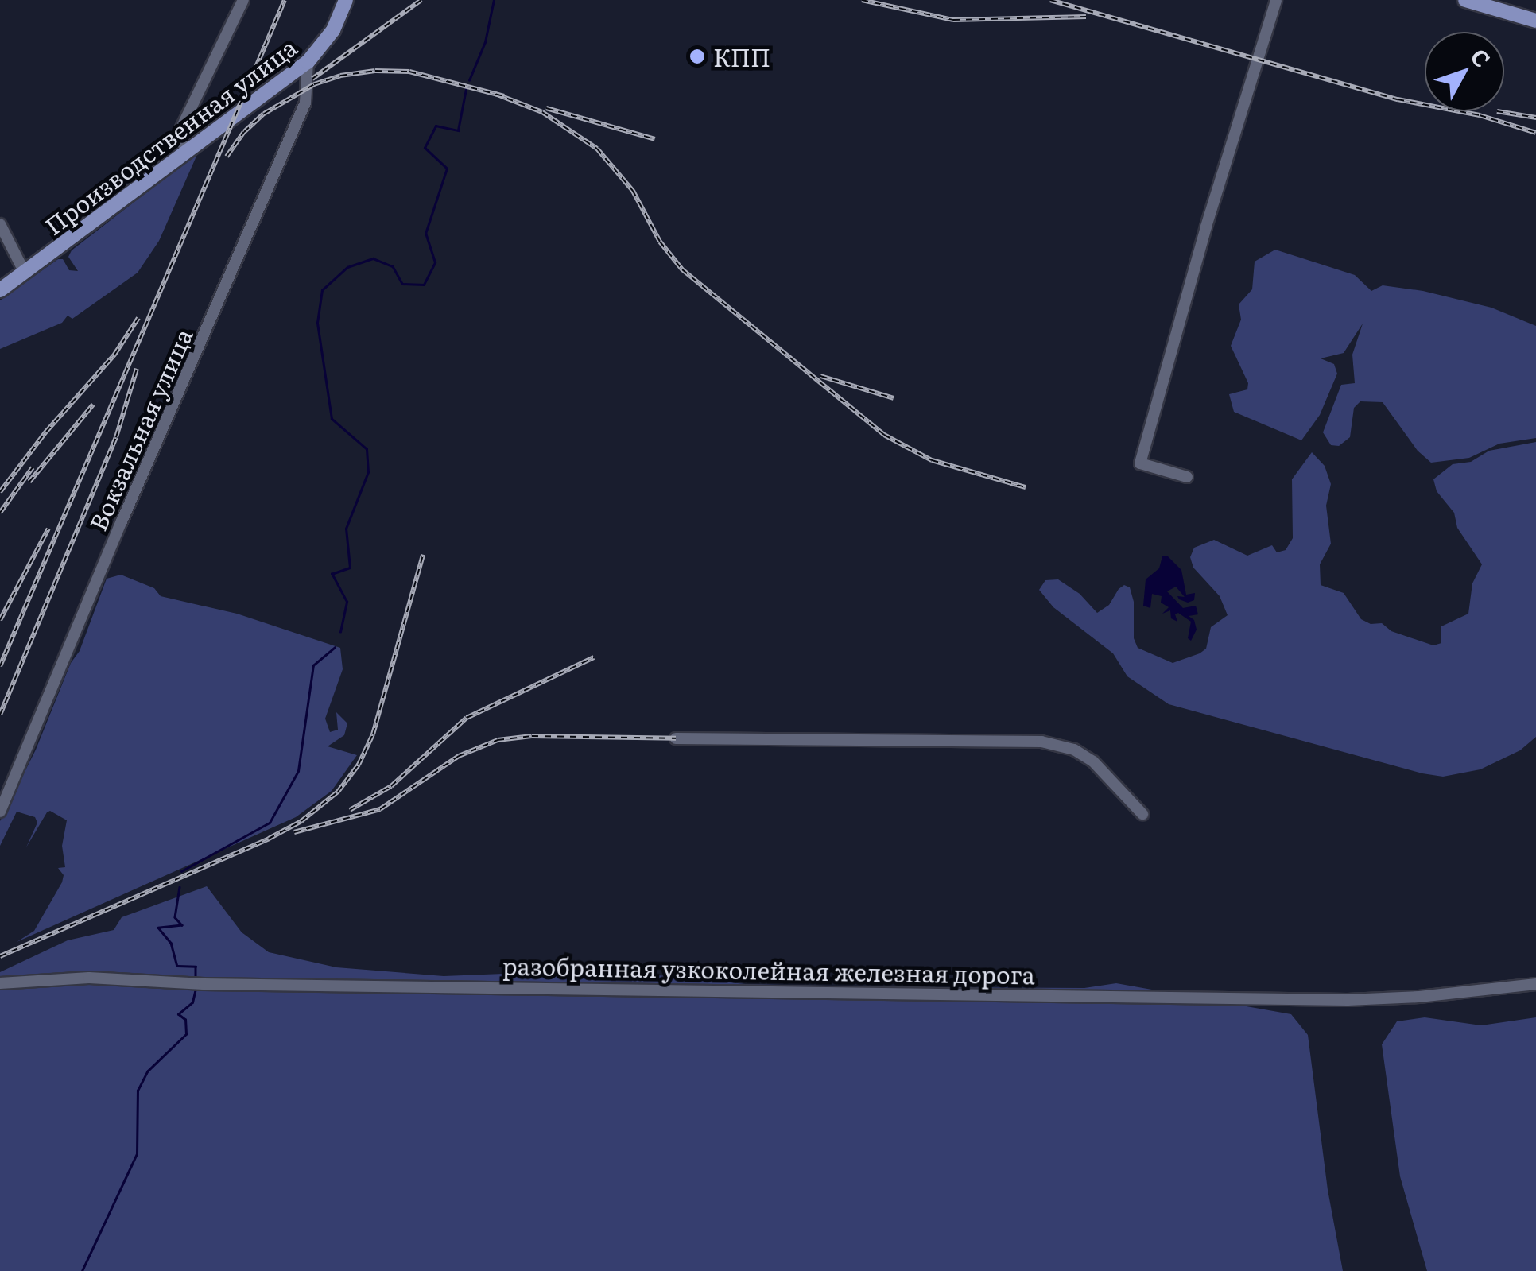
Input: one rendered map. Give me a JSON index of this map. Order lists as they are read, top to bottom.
{
  "streets": {
    "main road": ["Производственная улица"],
    "street": ["Вокзальная улица", "разобранная узкоколейная железная дорога"]
  },
  "crossings": [
    ["Производственная улица", "Вокзальная улица"]
  ],
  "places": ["КПП"],
  "north": "top right"
}
